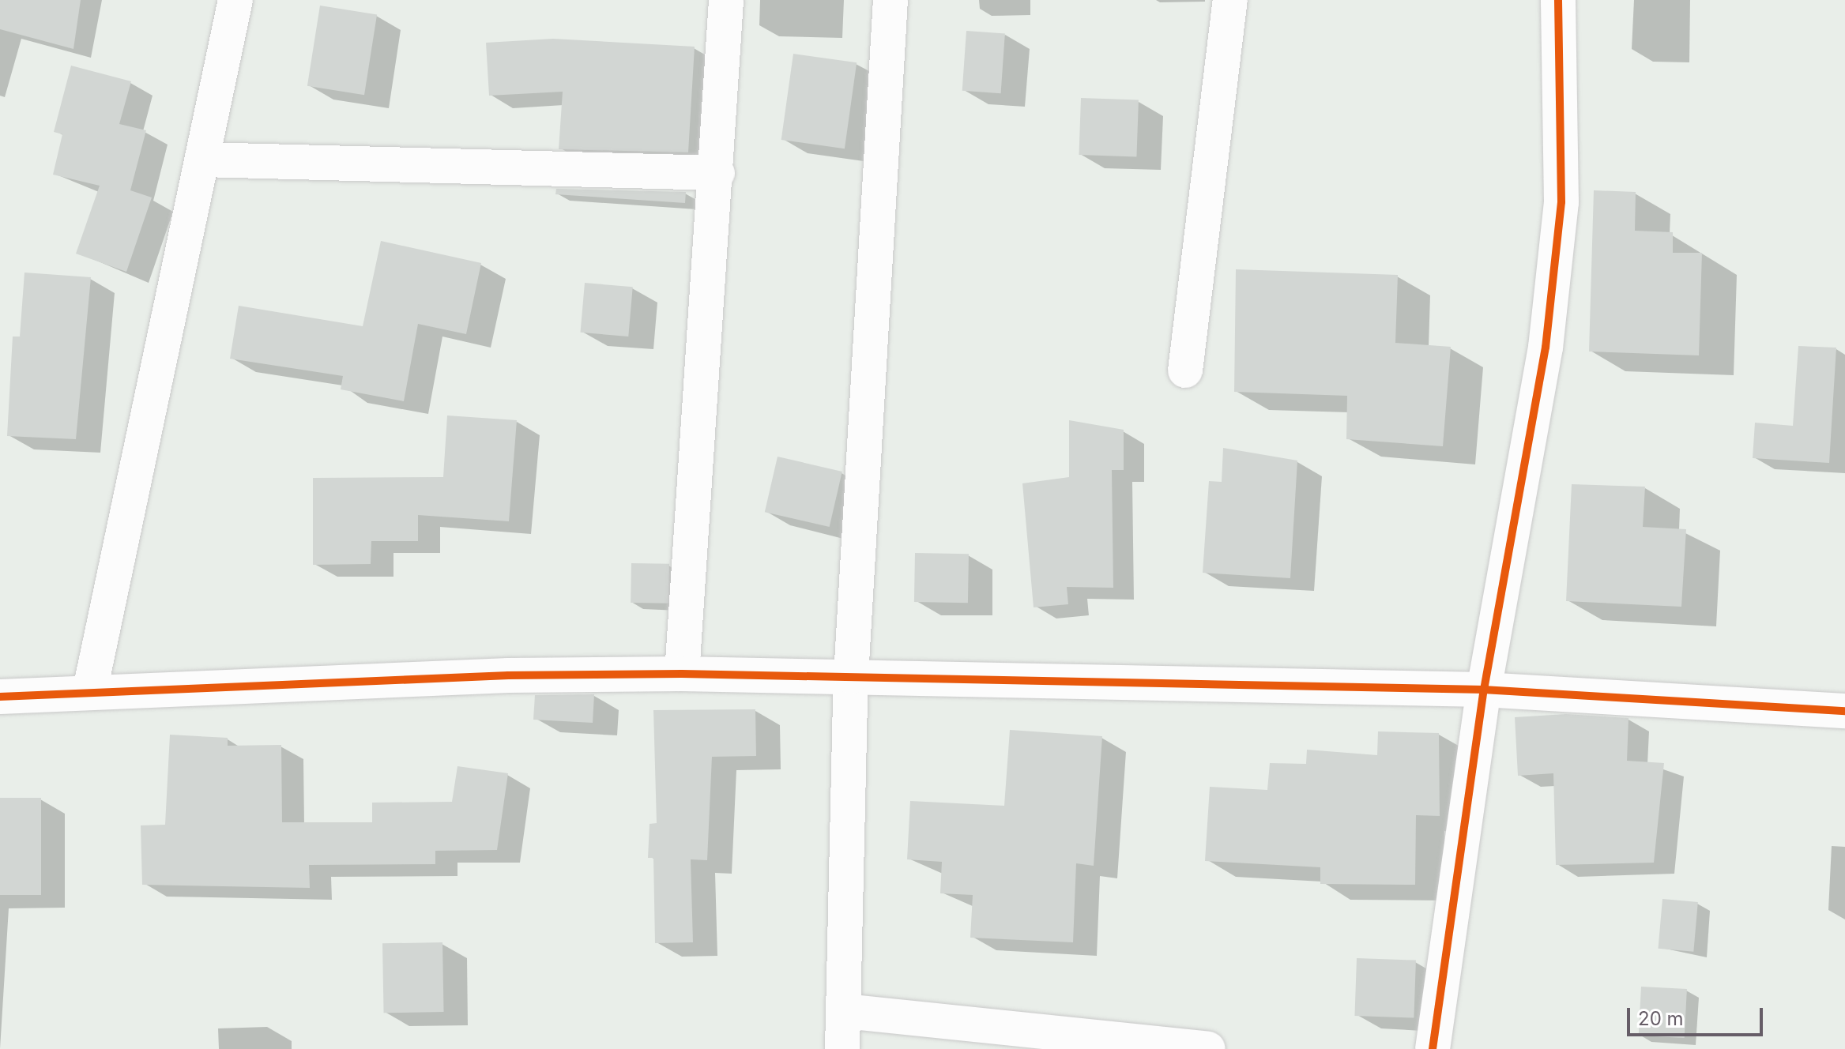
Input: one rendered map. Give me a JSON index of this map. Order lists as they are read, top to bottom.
{
  "scale_bar": "20 m"
}
